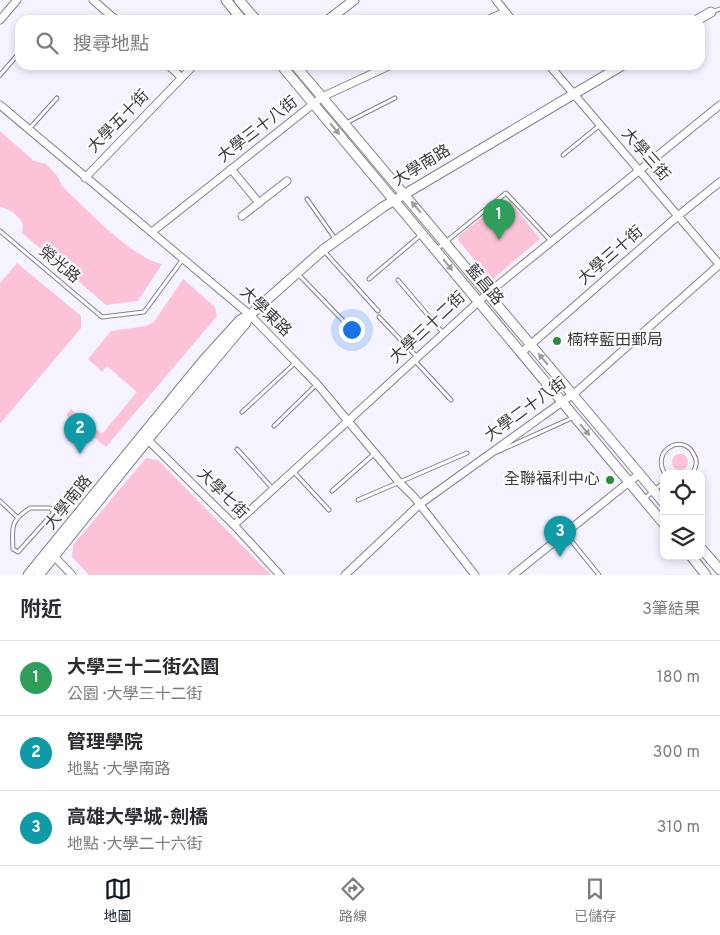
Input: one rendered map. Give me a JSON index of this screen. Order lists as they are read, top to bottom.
{
  "streets": {
    "street": [
      "大學五十街",
      "大學三十八街",
      "大學三街",
      "大學南路",
      "大學三十街",
      "藍昌路",
      "大學東路",
      "大學三十二街",
      "大學二十八街",
      "大學七街"
    ],
    "lane": ["榮光路"]
  },
  "crossings": [
    ["大學五十街", "大學東路"],
    ["大學三十八街", "藍昌路"],
    ["大學三十八街", "大學東路"],
    ["大學三街", "大學南路"],
    ["大學三街", "大學三十街"],
    ["大學三街", "大學三十二街"],
    ["大學三街", "大學二十八街"],
    ["大學南路", "藍昌路"],
    ["大學南路", "大學東路"],
    ["大學南路", "大學七街"],
    ["大學三十街", "藍昌路"],
    ["榮光路", "大學東路"],
    ["藍昌路", "大學三十二街"],
    ["藍昌路", "大學二十八街"],
    ["大學東路", "大學三十二街"],
    ["大學東路", "大學二十八街"],
    ["大學三十二街", "大學七街"]
  ],
  "places": ["楠梓藍田郵局", "全聯福利中心"],
  "page": {
    "search": "搜尋地點",
    "pins": ["1", "2", "3"],
    "heading": ["附近", "3筆結果"],
    "list": [
      {
        "mark": "1",
        "name": "大學三十二街公園",
        "note": "公園 · 大學三十二街",
        "value": "180 m"
      },
      {
        "mark": "2",
        "name": "管理學院",
        "note": "地點 · 大學南路",
        "value": "300 m"
      },
      {
        "mark": "3",
        "name": "高雄大學城-劍橋",
        "note": "地點 · 大學二十六街",
        "value": "310 m"
      }
    ],
    "nav": ["地圖", "路線", "已儲存"]
  }
}
